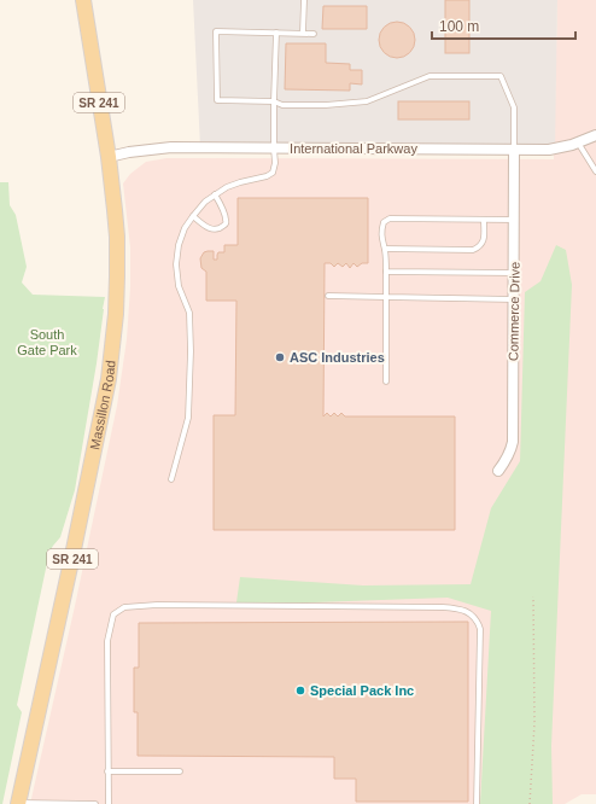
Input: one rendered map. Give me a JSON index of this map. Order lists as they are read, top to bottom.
{
  "streets": {
    "main road": ["SR 241", "Massillon Road"],
    "street": ["International Parkway", "Commerce Drive"]
  },
  "crossings": [
    ["International Parkway", "Commerce Drive"],
    ["International Parkway", "Massillon Road"]
  ],
  "parks": ["South Gate Park"],
  "places": ["ASC Industries", "Special Pack Inc"],
  "scale_bar": "100 m"
}
